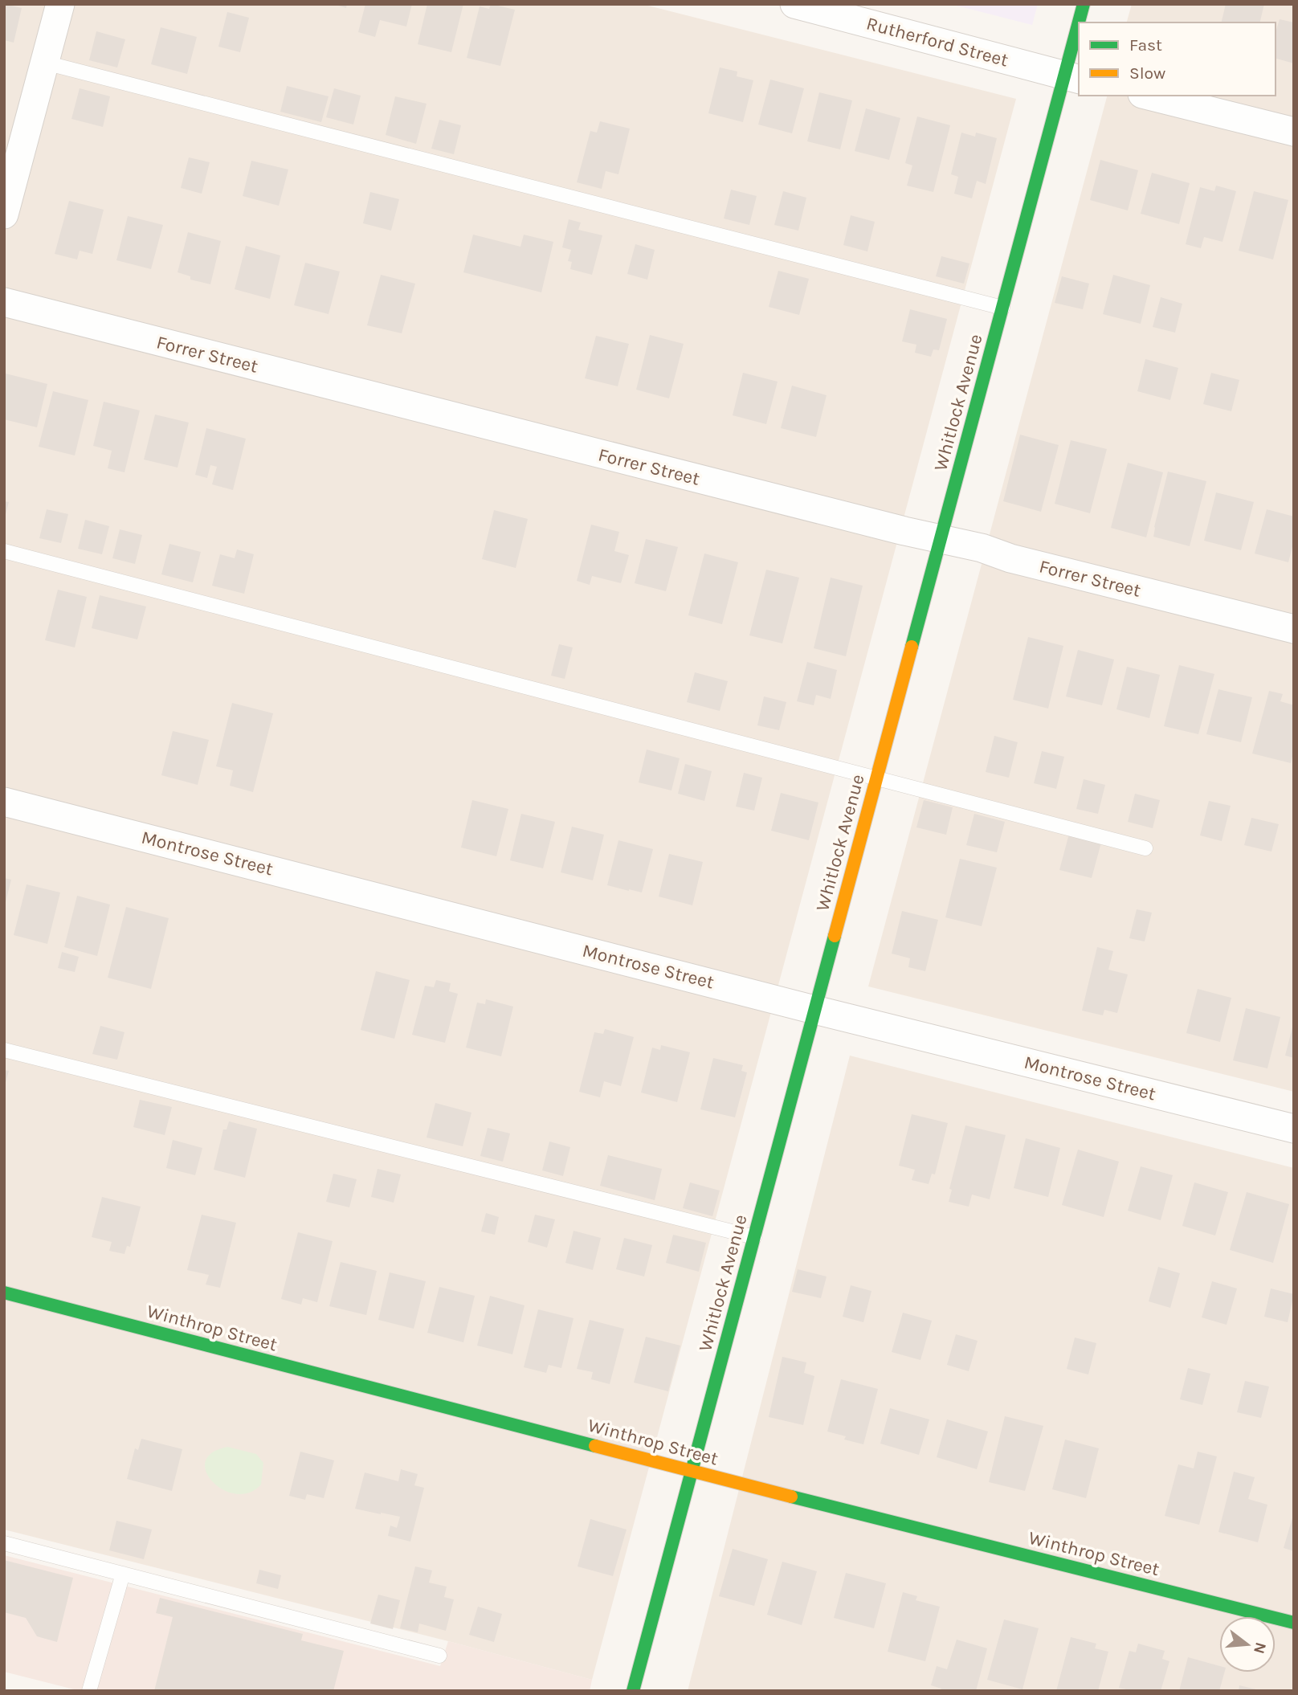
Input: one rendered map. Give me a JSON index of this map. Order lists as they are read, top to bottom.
{
  "streets": {
    "street": [
      "Rutherford Street",
      "Forrer Street",
      "Whitlock Avenue",
      "Montrose Street",
      "Winthrop Street"
    ]
  },
  "crossings": [
    ["Rutherford Street", "Whitlock Avenue"],
    ["Forrer Street", "Whitlock Avenue"],
    ["Whitlock Avenue", "Montrose Street"],
    ["Whitlock Avenue", "Winthrop Street"]
  ],
  "legend": ["Fast", "Slow"],
  "north": "right"
}
